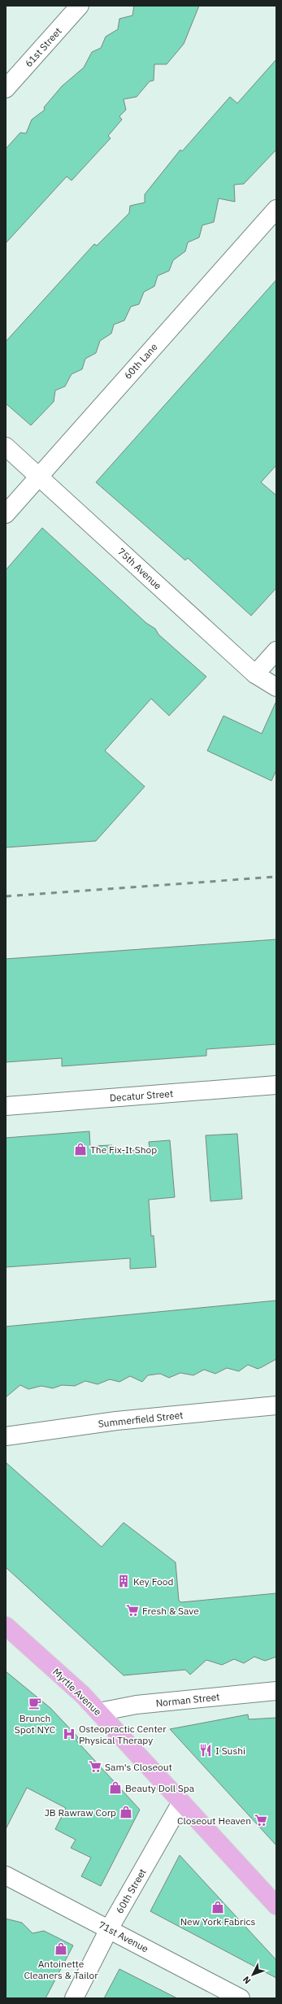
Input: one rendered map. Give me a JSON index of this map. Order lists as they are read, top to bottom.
{
  "streets": {
    "main road": ["Myrtle Avenue"],
    "street": [
      "61st Street",
      "60th Lane",
      "75th Avenue",
      "Decatur Street",
      "Summerfield Street",
      "Norman Street",
      "60th Street",
      "71st Avenue"
    ]
  },
  "crossings": [
    ["60th Lane", "75th Avenue"],
    ["Myrtle Avenue", "Norman Street"],
    ["Myrtle Avenue", "60th Street"],
    ["60th Street", "71st Avenue"]
  ],
  "places": {
    "shop": [
      "The Fix-It Shop",
      "Beauty Doll Spa",
      "JB Rawraw Corp",
      "New York Fabrics",
      "Antoinette Cleaners & Tailor"
    ],
    "building": ["Key Food"],
    "supermarket": ["Fresh & Save", "Sam's Closeout", "Closeout Heaven"],
    "cafe": ["Brunch Spot NYC"],
    "hospital": ["Osteopractic Center Physical Therapy"],
    "restaurant": ["I Sushi"]
  },
  "north": "bottom left"
}
